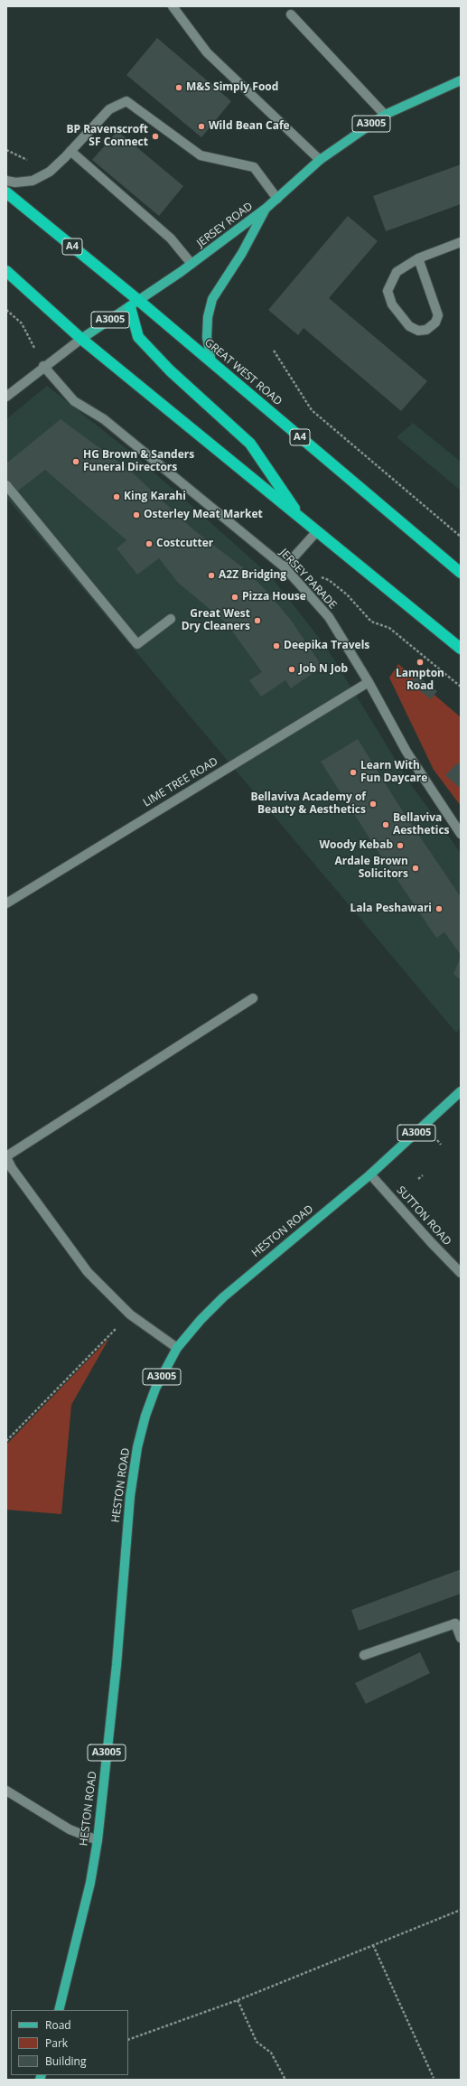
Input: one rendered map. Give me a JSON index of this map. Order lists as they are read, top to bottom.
{
  "streets": {
    "highway": ["A4", "GREAT WEST ROAD"],
    "main road": ["A3005", "JERSEY ROAD", "HESTON ROAD"],
    "street": ["JERSEY PARADE", "LIME TREE ROAD", "SUTTON ROAD"]
  },
  "crossings": [
    ["A3005", "JERSEY ROAD"],
    ["A3005", "GREAT WEST ROAD"],
    ["JERSEY ROAD", "GREAT WEST ROAD"],
    ["JERSEY ROAD", "JERSEY PARADE"],
    ["JERSEY PARADE", "LIME TREE ROAD"],
    ["SUTTON ROAD", "HESTON ROAD"]
  ],
  "places": [
    "M&S Simply Food",
    "Wild Bean Cafe",
    "BP Ravenscroft SF Connect",
    "HG Brown & Sanders Funeral Directors",
    "King Karahi",
    "Osterley Meat Market",
    "Costcutter",
    "A2Z Bridging",
    "Pizza House",
    "Great West Dry Cleaners",
    "Deepika Travels",
    "Lampton Road",
    "Job N Job",
    "Learn With Fun Daycare",
    "Bellaviva Academy of Beauty & Aesthetics",
    "Bellaviva Aesthetics",
    "Woody Kebab",
    "Ardale Brown Solicitors",
    "Lala Peshawari"
  ],
  "legend": ["Road", "Park", "Building"]
}
